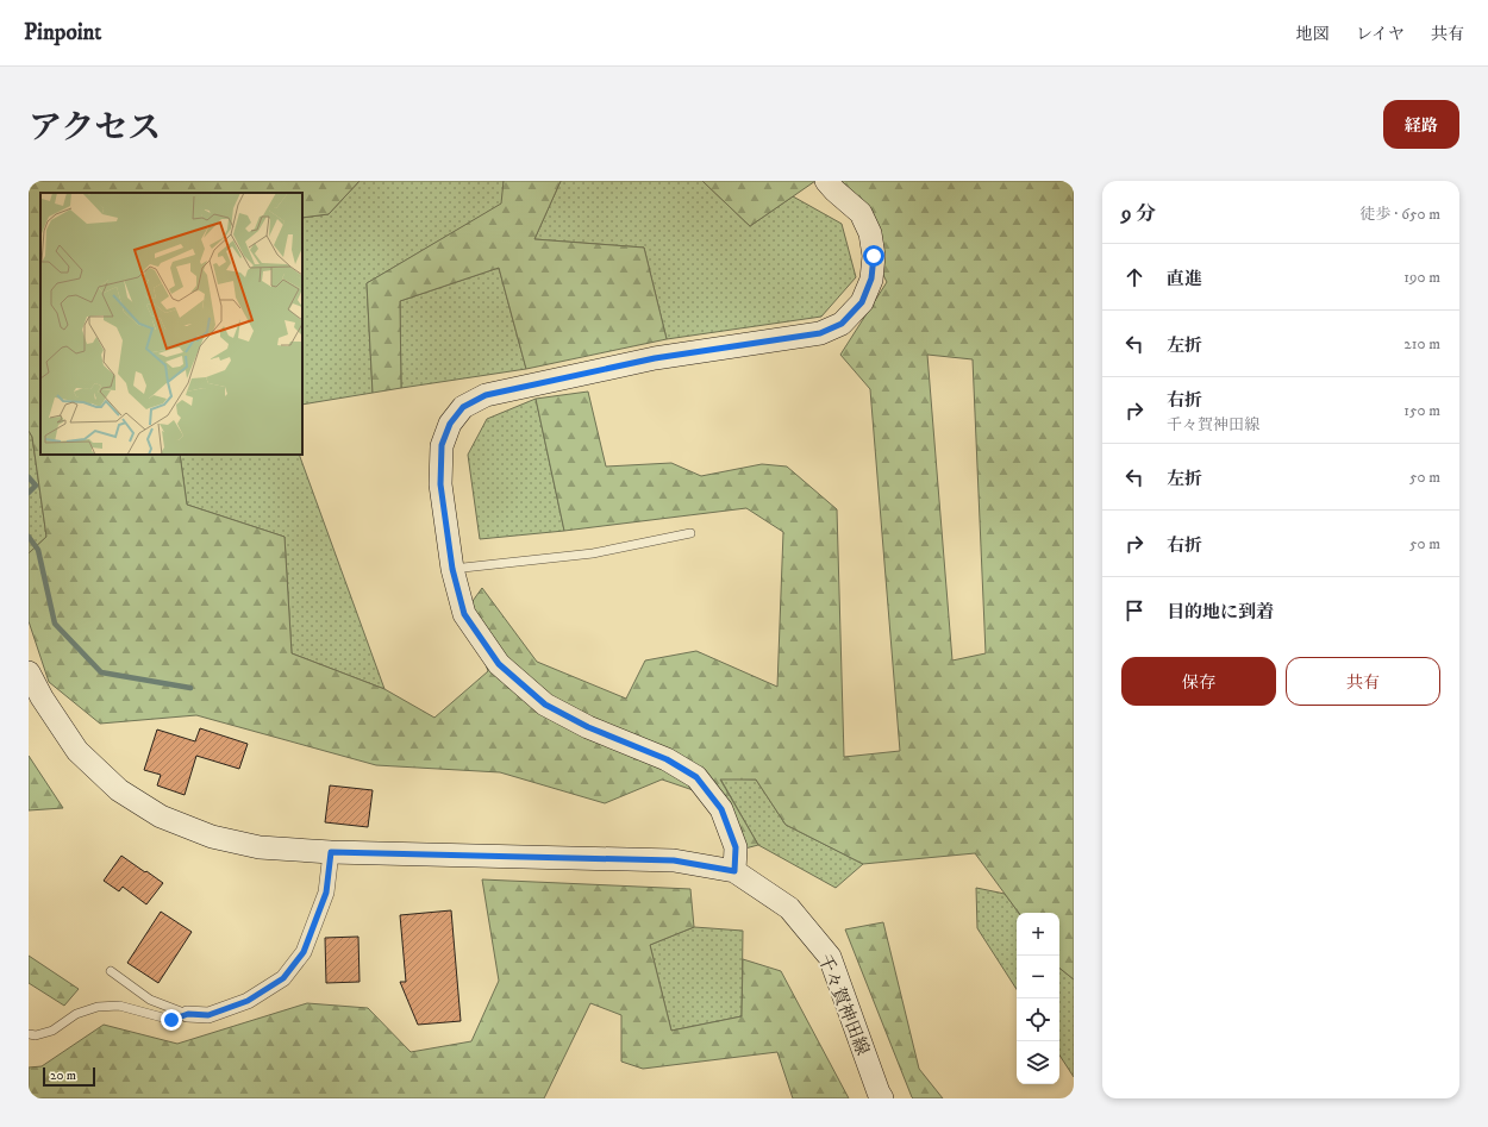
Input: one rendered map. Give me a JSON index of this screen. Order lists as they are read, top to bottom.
{
  "streets": {
    "street": ["千々賀神田線"]
  },
  "scale_bar": "20 m",
  "page": {
    "header": "Pinpoint",
    "nav": ["地図", "レイヤ", "共有"],
    "title": "アクセス",
    "buttons": [
      "経路",
      ["保存", "共有"]
    ],
    "heading": ["9 分", "徒歩 · 650 m"],
    "list": [
      ["直進", "190 m"],
      ["左折", "210 m"],
      ["右折", "千々賀神田線", "150 m"],
      ["左折", "50 m"],
      ["右折", "50 m"],
      "目的地に到着"
    ],
    "map_buttons": ["+", "−"],
    "scale": "20 m"
  }
}
